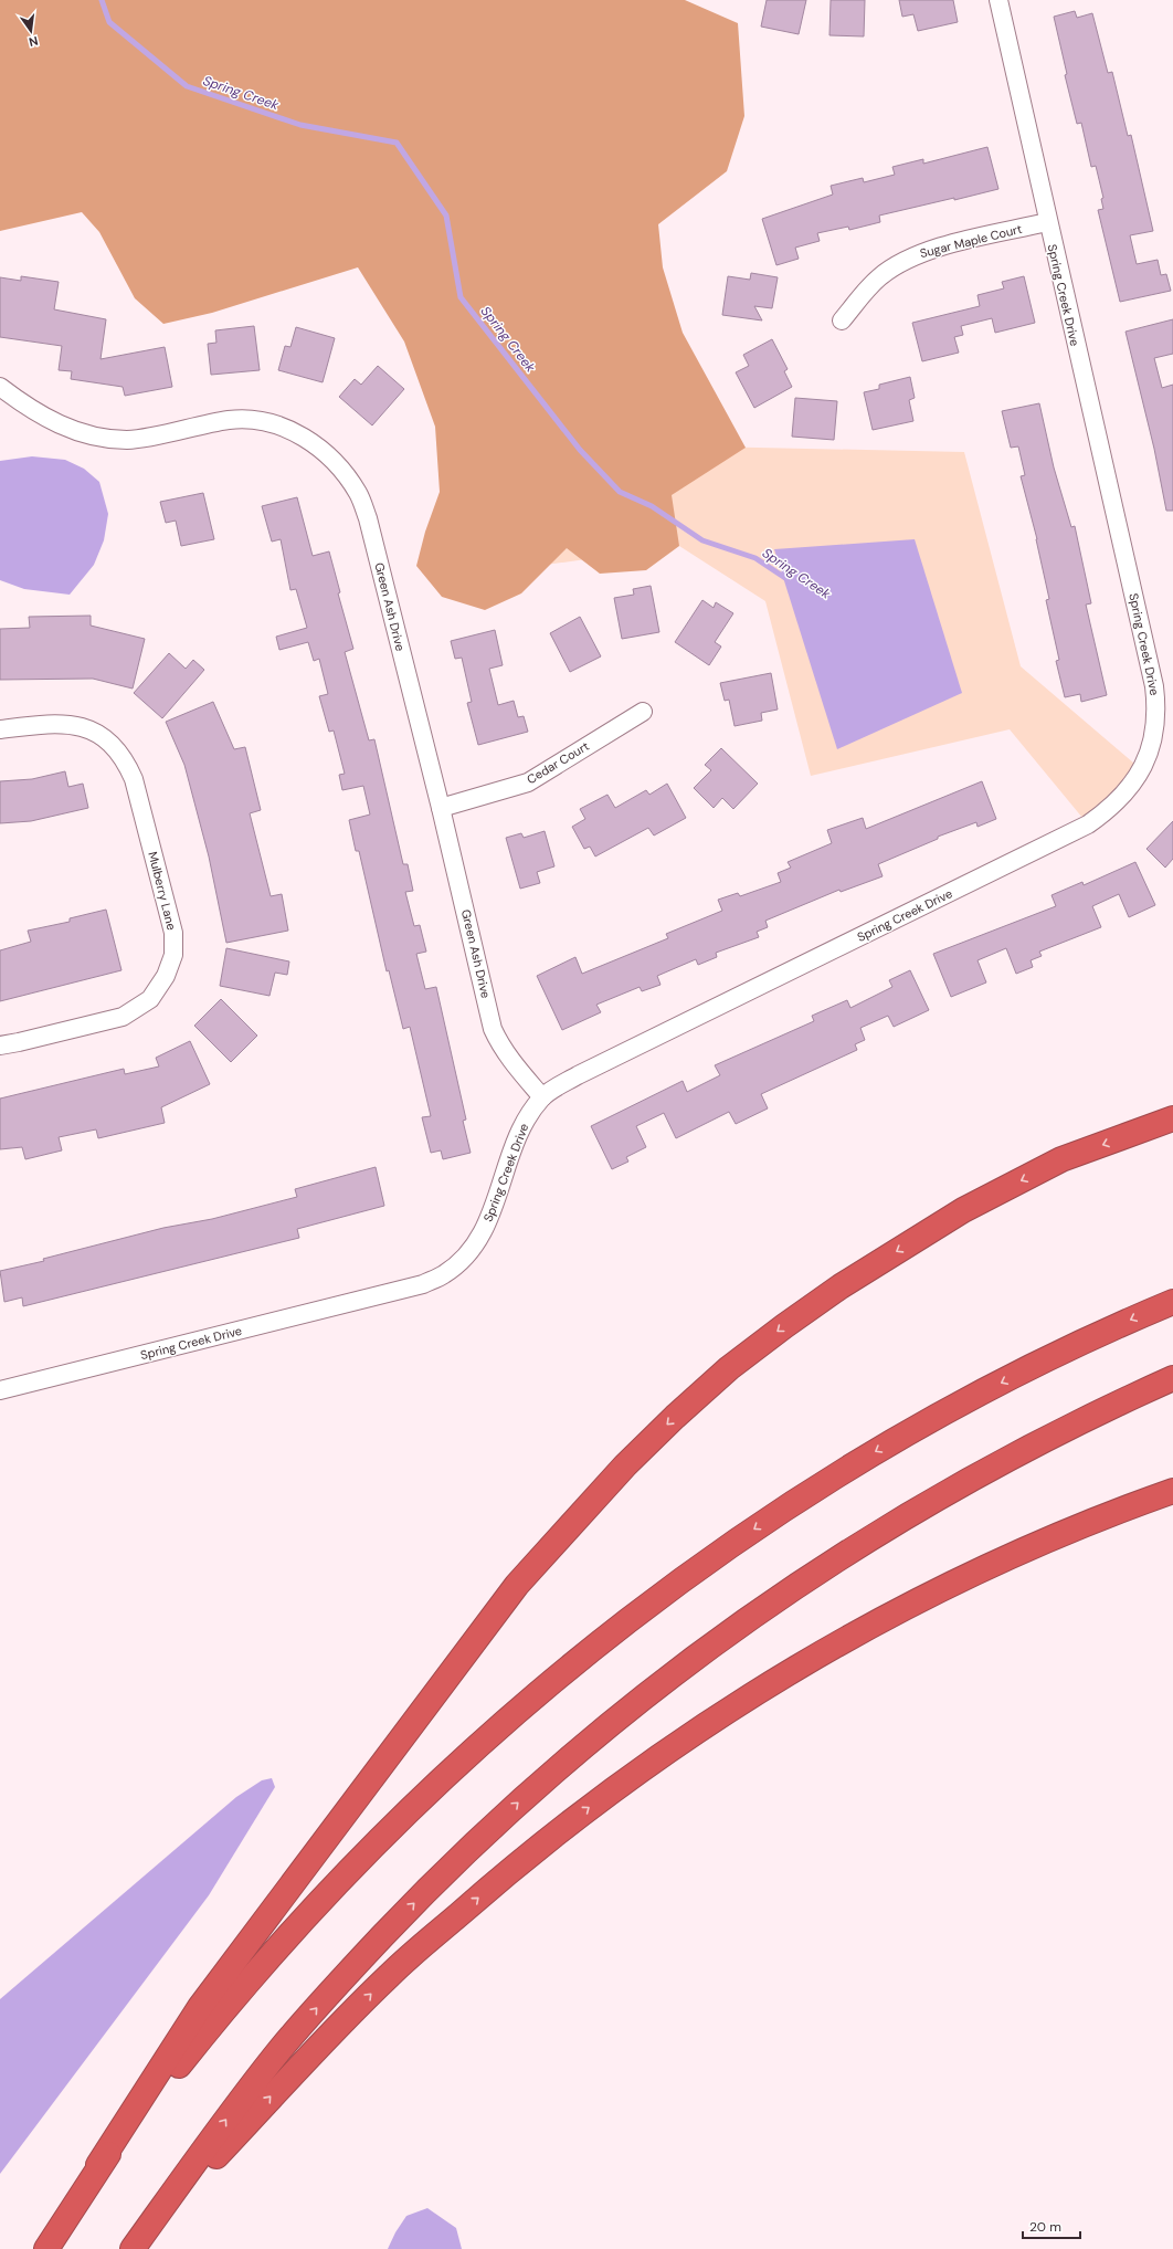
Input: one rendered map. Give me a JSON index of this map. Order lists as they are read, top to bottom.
{
  "streets": {
    "street": [
      "Sugar Maple Court",
      "Spring Creek Drive",
      "Green Ash Drive",
      "Cedar Court",
      "Mulberry Lane"
    ]
  },
  "crossings": [
    ["Sugar Maple Court", "Spring Creek Drive"],
    ["Spring Creek Drive", "Green Ash Drive"],
    ["Green Ash Drive", "Cedar Court"]
  ],
  "water": ["Spring Creek"],
  "scale_bar": "20 m",
  "north": "bottom"
}
